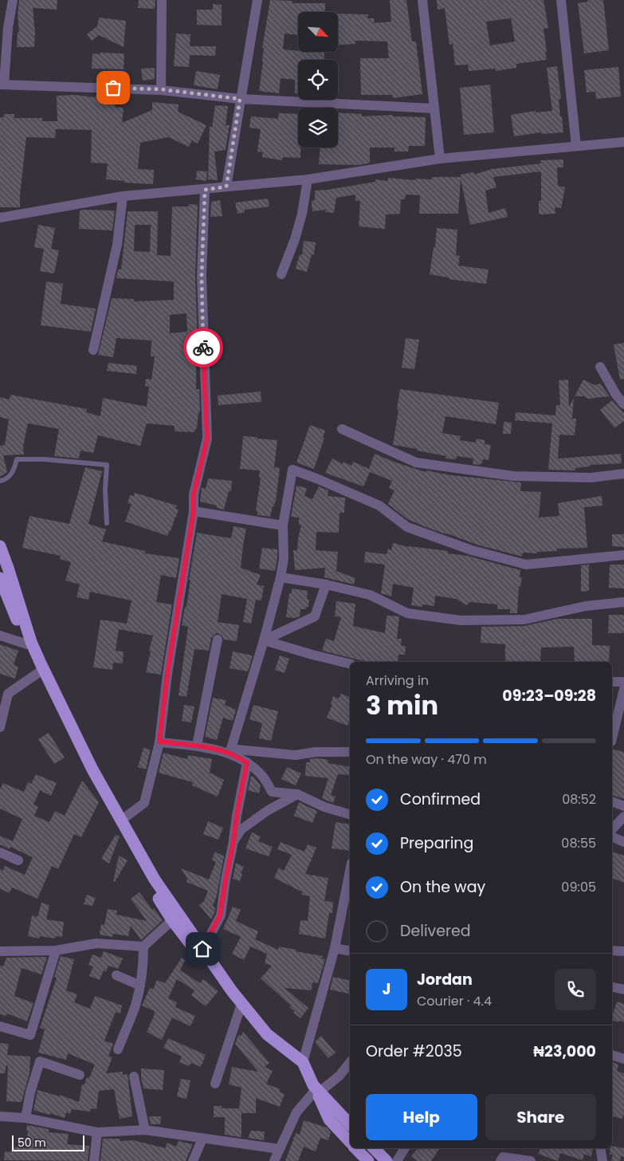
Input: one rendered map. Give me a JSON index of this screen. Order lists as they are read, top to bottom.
{
  "scale_bar": "50 m",
  "north": "bottom right",
  "page": {
    "heading": ["3 min", "Arriving in", "09:23–09:28"],
    "panel": [
      "Jordan",
      "Courier · 4.4",
      "Order #2035",
      "₦23,000"
    ],
    "bar": "On the way · 470 m",
    "list": [
      ["Confirmed", "08:52"],
      ["Preparing", "08:55"],
      ["On the way", "09:05"],
      "Delivered"
    ],
    "round": "J",
    "buttons": ["Help", "Share"],
    "scale": "50 m"
  }
}
